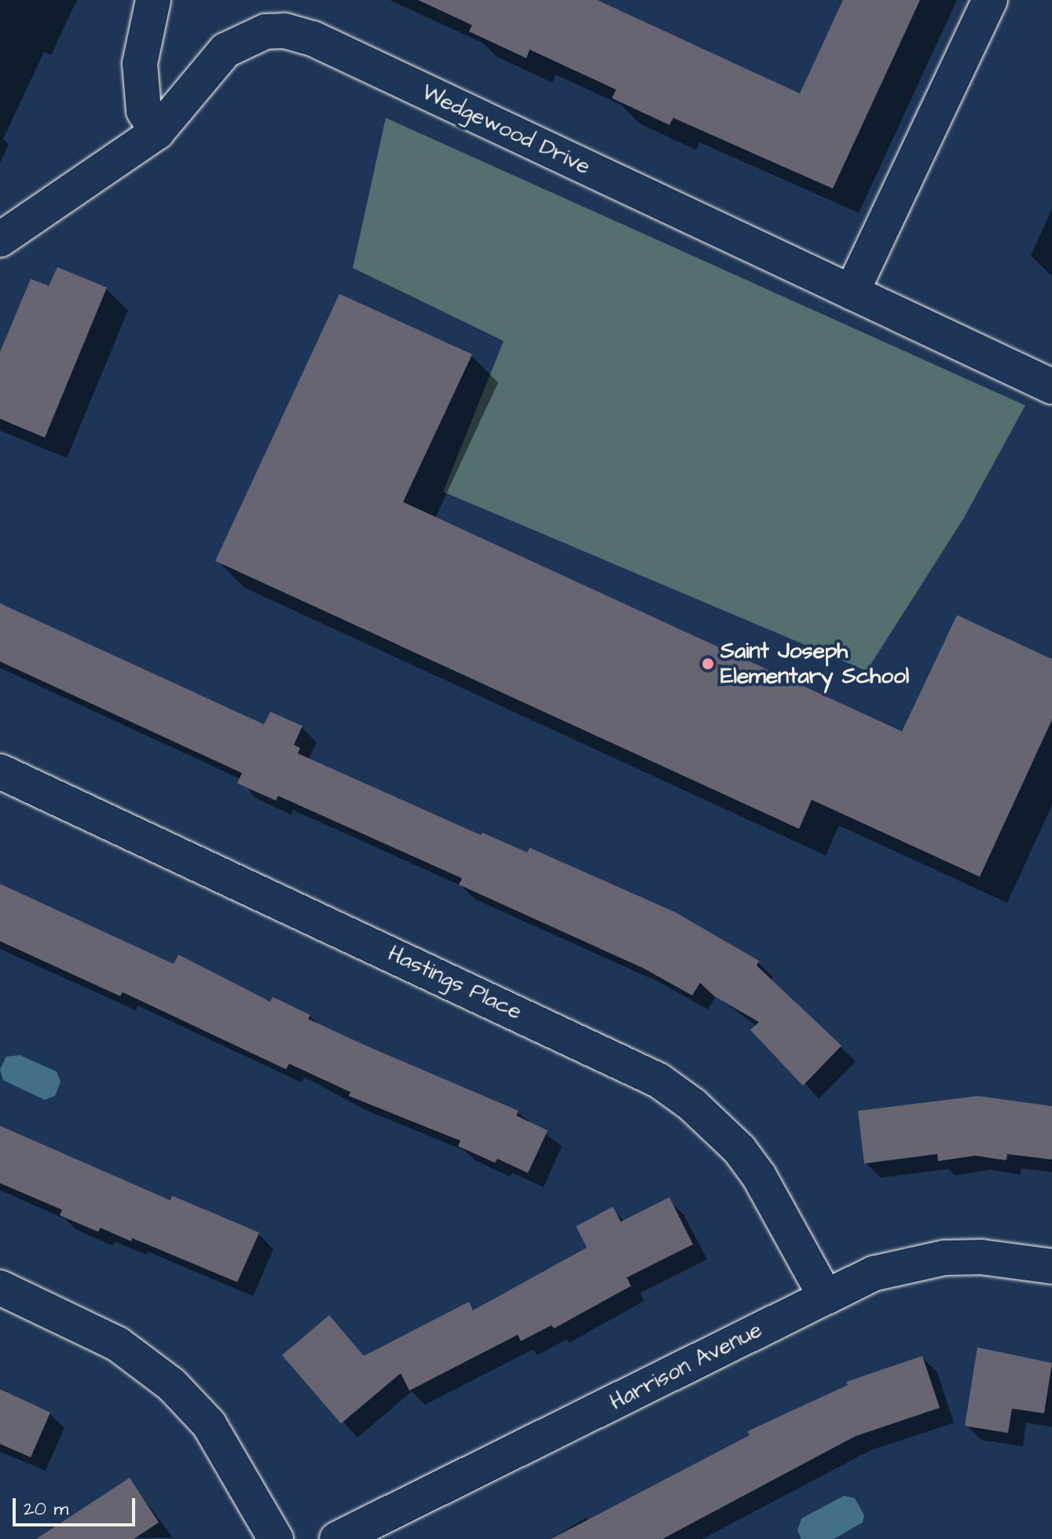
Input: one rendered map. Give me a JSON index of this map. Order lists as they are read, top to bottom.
{
  "streets": {
    "street": ["Wedgewood Drive", "Hastings Place", "Harrison Avenue"]
  },
  "crossings": [
    ["Hastings Place", "Harrison Avenue"]
  ],
  "places": ["Saint Joseph Elementary School"],
  "scale_bar": "20 m"
}
